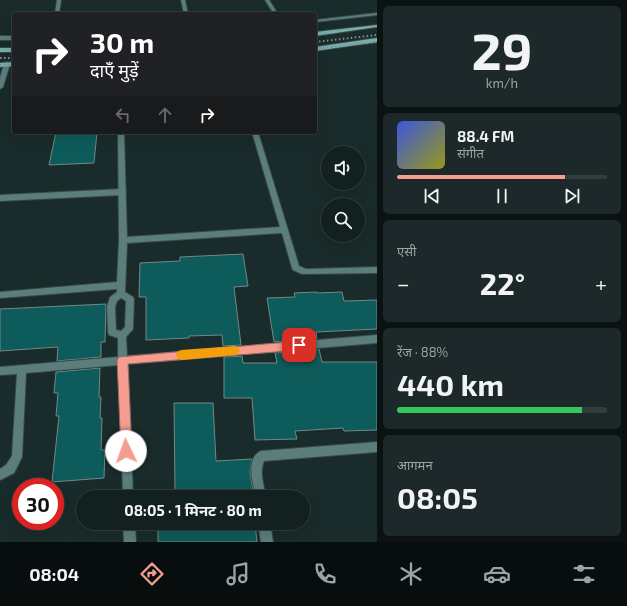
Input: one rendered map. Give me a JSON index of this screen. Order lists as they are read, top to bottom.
{
  "page": {
    "tile": [
      ["29", "km/h"],
      "एसी",
      ["रेंज · 88%", "440 km"],
      ["आगमन", "08:05"]
    ],
    "turn": ["30 m", "दाएँ मुड़ें"],
    "song": ["88.4 FM", "संगीत"],
    "heat": ["−", "22°", "+"],
    "limit": "30",
    "trip": "08:05 · 1 मिनट · 80 m",
    "tabs": "08:04"
  }
}
